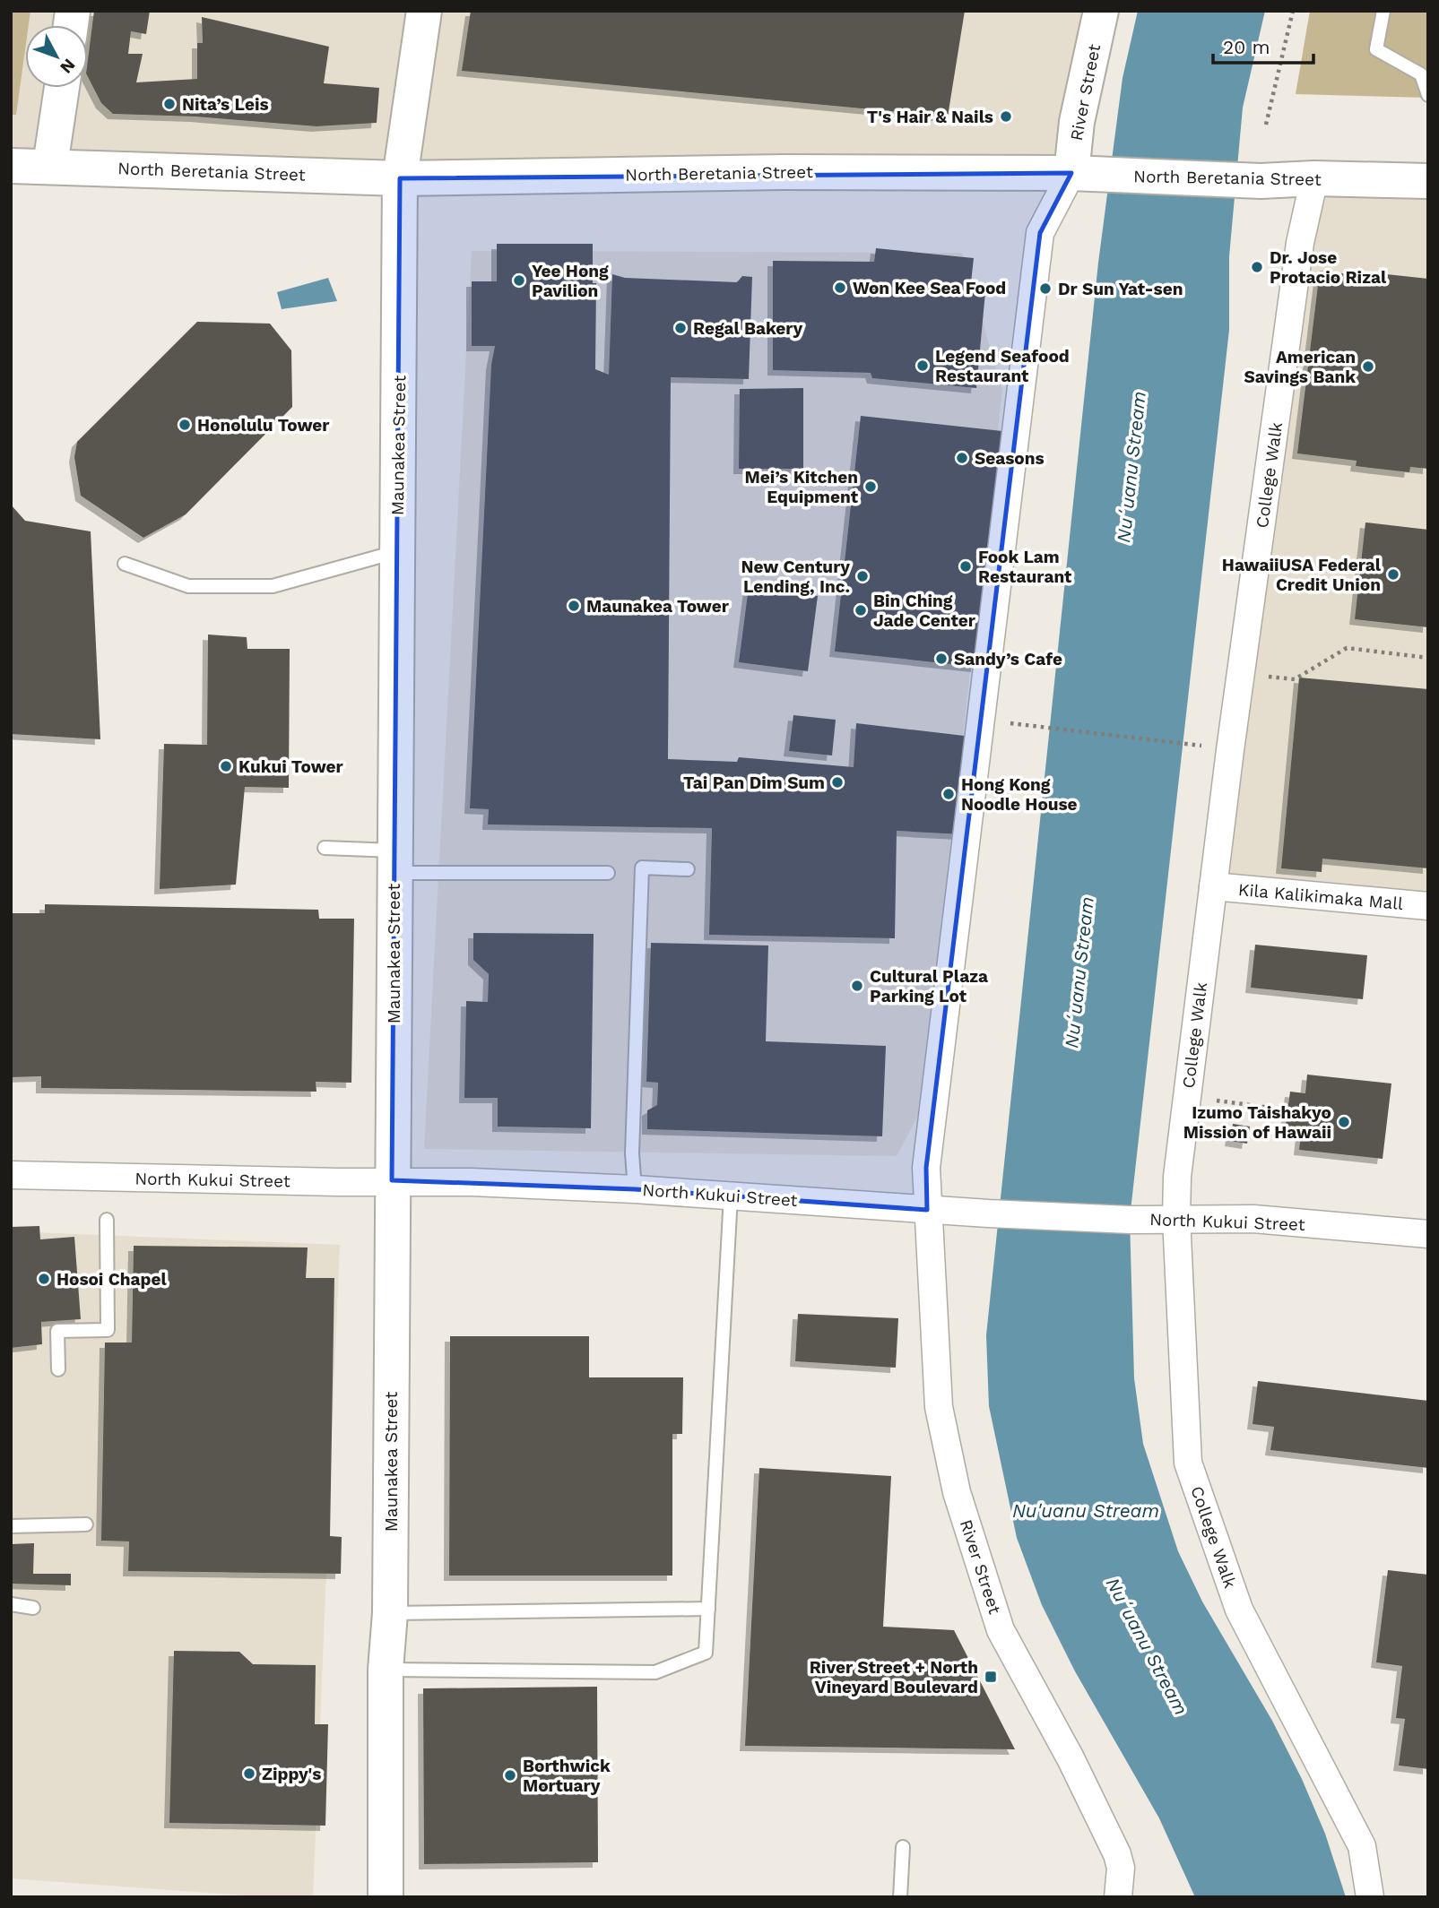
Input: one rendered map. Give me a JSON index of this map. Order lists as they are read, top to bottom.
{
  "streets": {
    "street": [
      "River Street",
      "North Beretania Street",
      "Maunakea Street",
      "College Walk",
      "Kila Kalikimaka Mall",
      "North Kukui Street"
    ]
  },
  "crossings": [
    ["River Street", "North Beretania Street"],
    ["River Street", "North Kukui Street"],
    ["North Beretania Street", "Maunakea Street"],
    ["North Beretania Street", "College Walk"],
    ["Maunakea Street", "North Kukui Street"],
    ["College Walk", "Kila Kalikimaka Mall"],
    ["College Walk", "North Kukui Street"]
  ],
  "water": ["Nuʻuanu Stream", "Nu'uanu Stream"],
  "places": {
    "other": [
      "Nita’s Leis",
      "T's Hair & Nails",
      "Dr. Jose Protacio Rizal",
      "Yee Hong Pavilion",
      "Won Kee Sea Food",
      "Dr Sun Yat-sen",
      "Regal Bakery",
      "Legend Seafood Restaurant",
      "American Savings Bank",
      "Honolulu Tower",
      "Seasons",
      "Mei’s Kitchen Equipment",
      "Fook Lam Restaurant",
      "HawaiiUSA Federal Credit Union",
      "New Century Lending, Inc.",
      "Maunakea Tower",
      "Bin Ching Jade Center",
      "Sandy’s Cafe",
      "Kukui Tower",
      "Tai Pan Dim Sum",
      "Hong Kong Noodle House",
      "Cultural Plaza Parking Lot",
      "Izumo Taishakyo Mission of Hawaii",
      "Hosoi Chapel",
      "Zippy's",
      "Borthwick Mortuary"
    ],
    "transit": ["River Street + North Vineyard Boulevard"]
  },
  "scale_bar": "20 m",
  "north": "bottom right"
}
